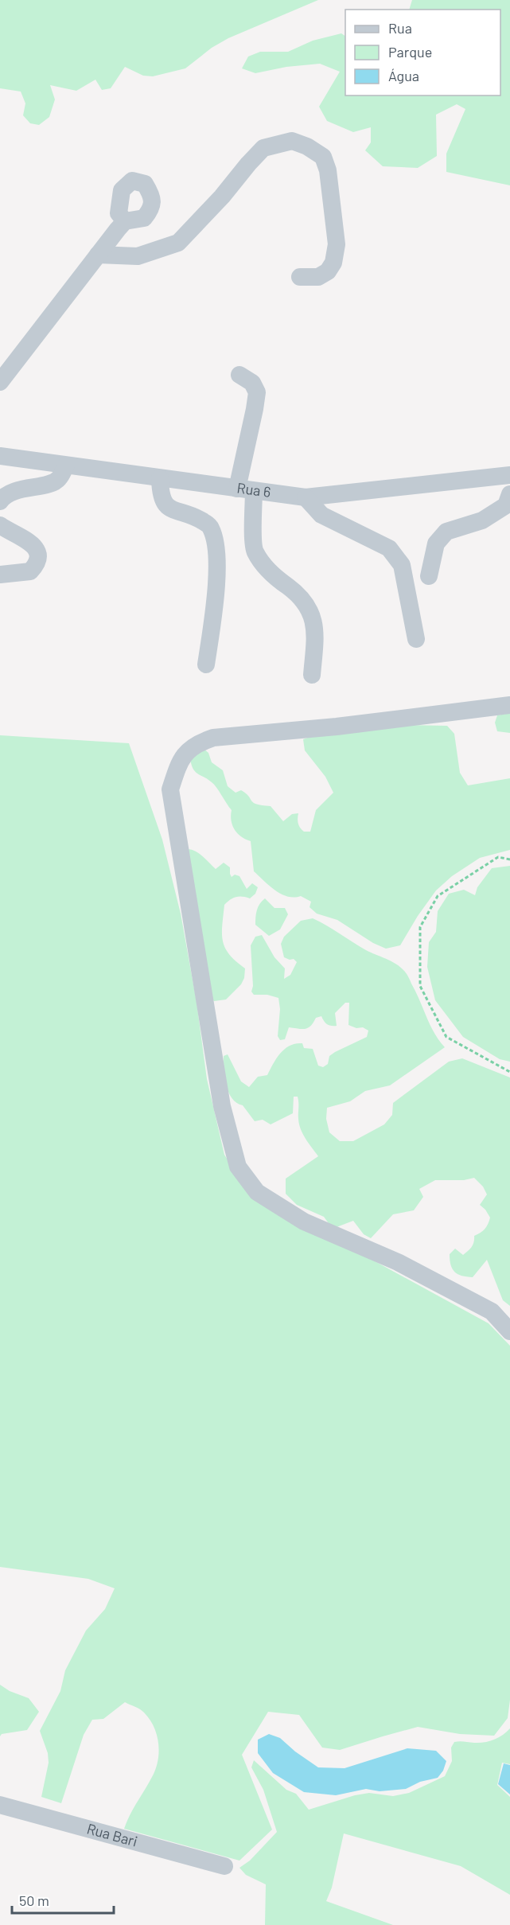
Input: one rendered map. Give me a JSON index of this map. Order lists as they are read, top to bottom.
{
  "streets": {
    "street": ["Rua 6", "Rua Bari"]
  },
  "legend": ["Rua", "Parque", "Água"],
  "scale_bar": "50 m"
}
